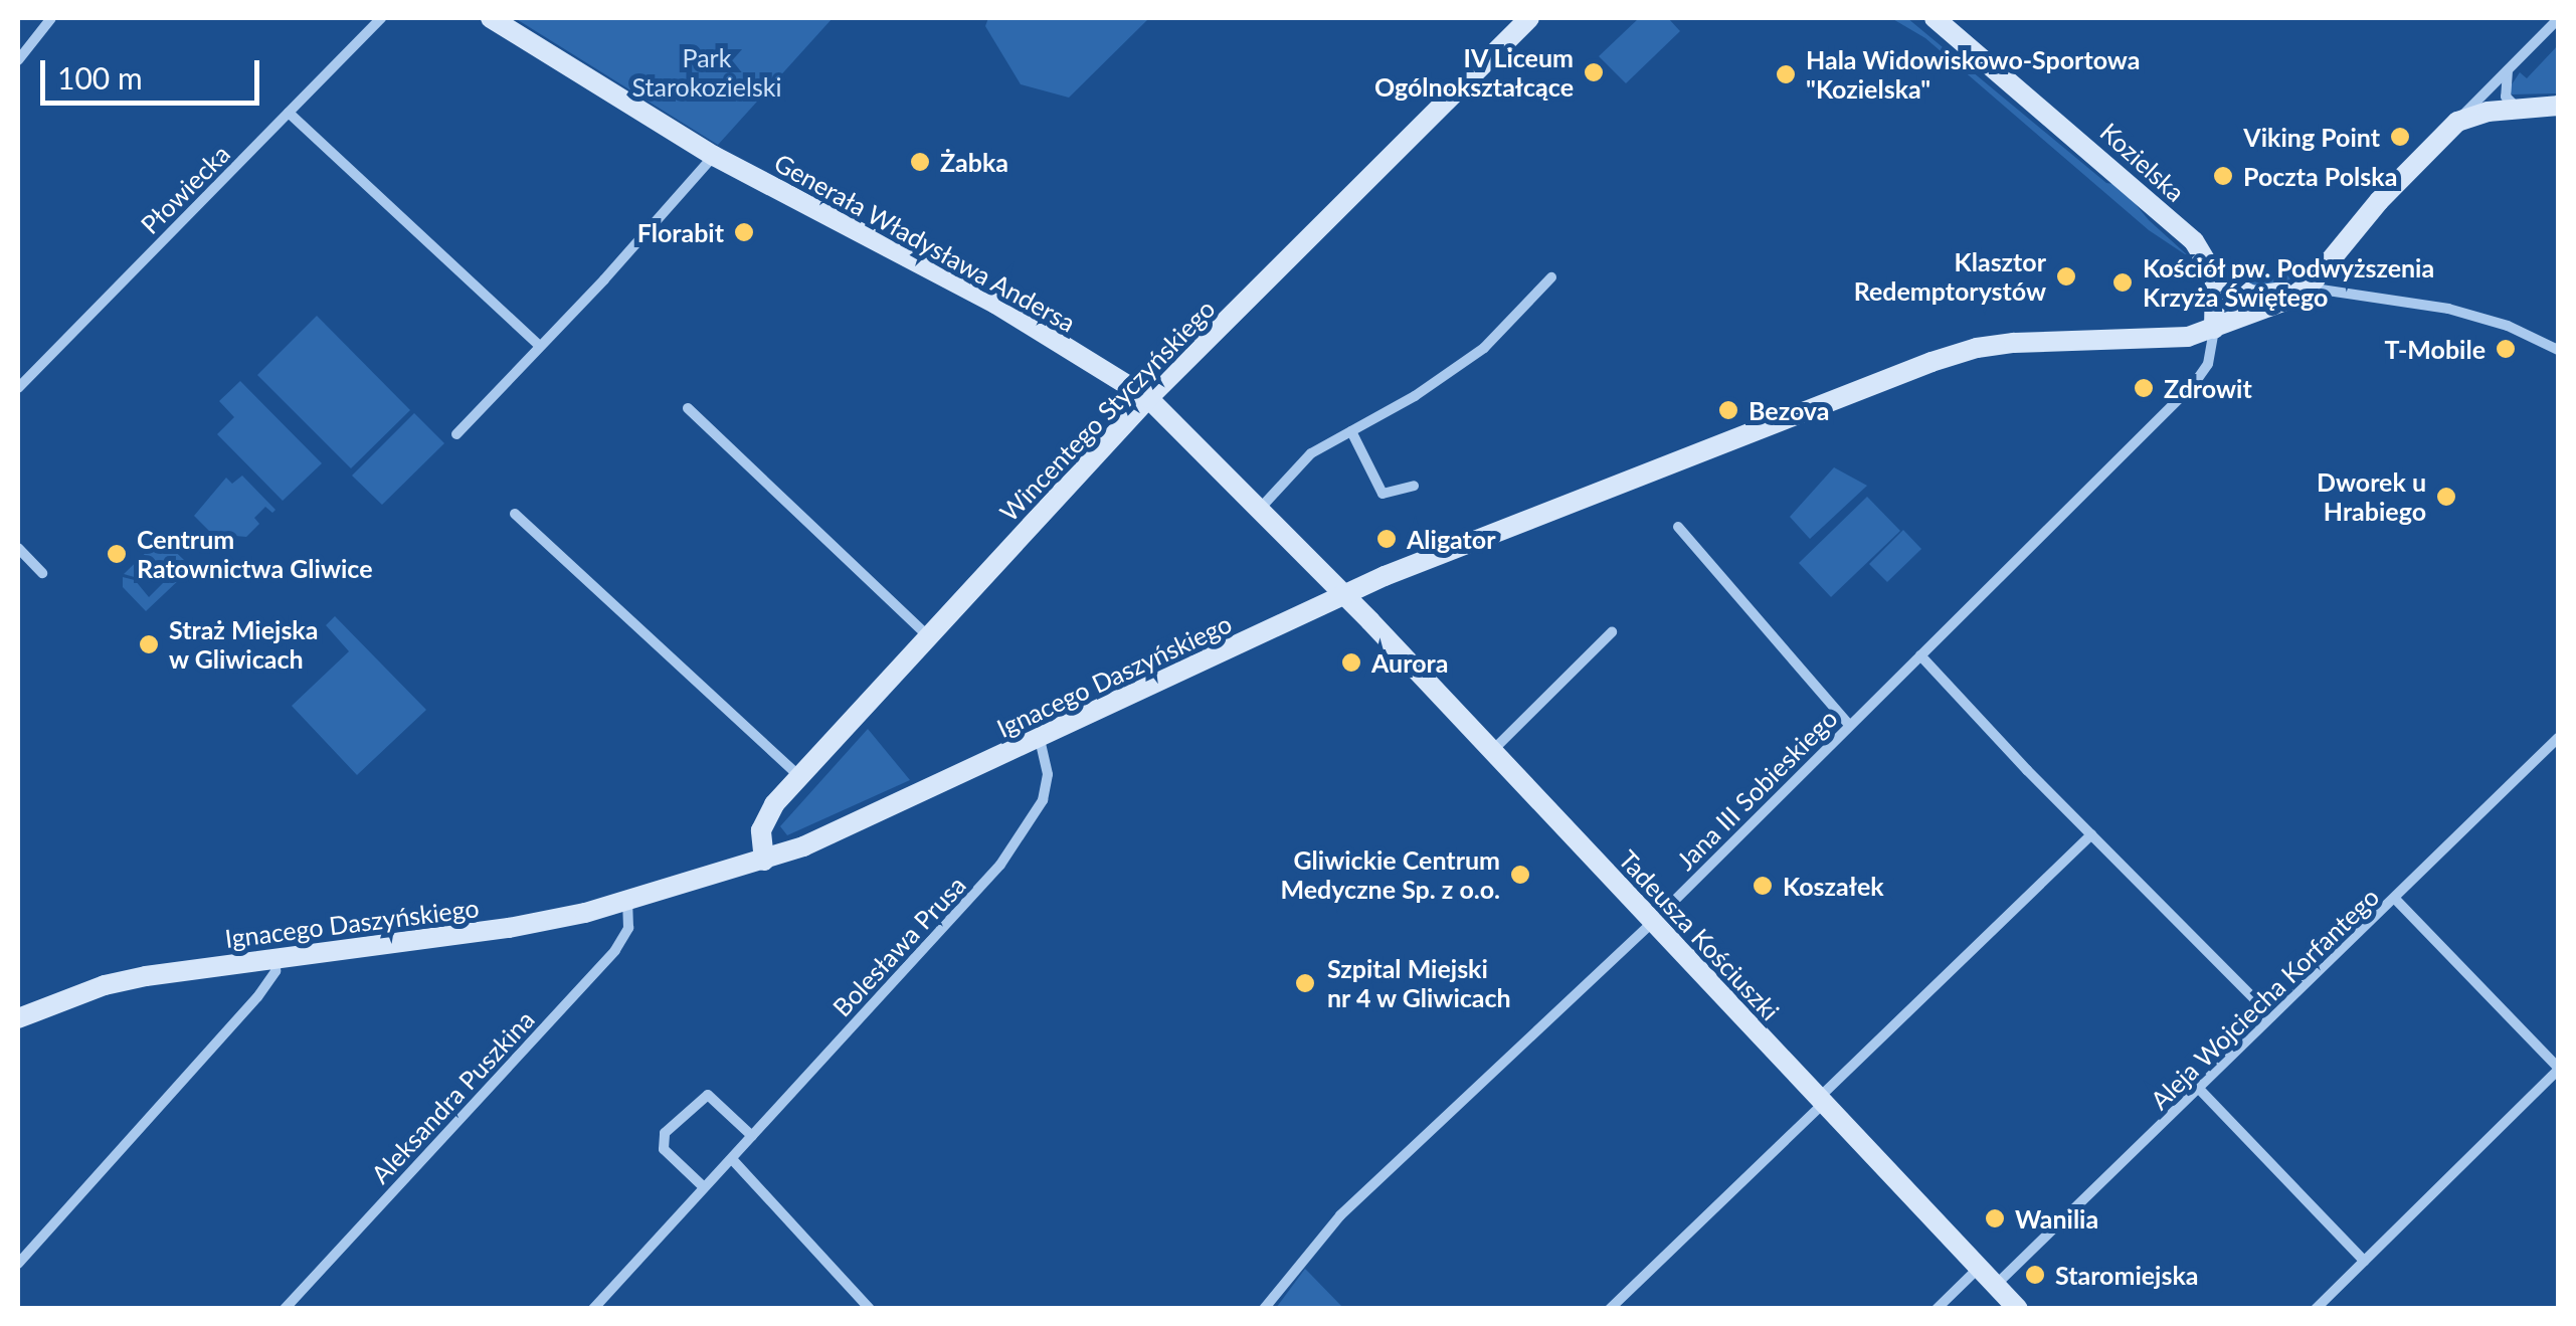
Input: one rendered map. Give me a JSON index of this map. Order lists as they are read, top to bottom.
{
  "streets": {
    "street": [
      "Kozielska",
      "Płowiecka",
      "Generała Władysława Andersa",
      "Wincentego Styczyńskiego",
      "Ignacego Daszyńskiego",
      "Jana III Sobieskiego",
      "Tadeusza Kościuszki",
      "Bolesława Prusa",
      "Aleja Wojciecha Korfantego",
      "Aleksandra Puszkina"
    ]
  },
  "crossings": [
    ["Generała Władysława Andersa", "Wincentego Styczyńskiego"],
    ["Generała Władysława Andersa", "Ignacego Daszyńskiego"],
    ["Generała Władysława Andersa", "Tadeusza Kościuszki"],
    ["Wincentego Styczyńskiego", "Ignacego Daszyńskiego"],
    ["Ignacego Daszyńskiego", "Jana III Sobieskiego"],
    ["Ignacego Daszyńskiego", "Tadeusza Kościuszki"],
    ["Ignacego Daszyńskiego", "Bolesława Prusa"],
    ["Ignacego Daszyńskiego", "Aleksandra Puszkina"],
    ["Jana III Sobieskiego", "Tadeusza Kościuszki"],
    ["Tadeusza Kościuszki", "Aleja Wojciecha Korfantego"]
  ],
  "parks": ["Park Starokozielski"],
  "places": [
    "IV Liceum Ogólnokształcące",
    "Hala Widowiskowo-Sportowa \"Kozielska\"",
    "Viking Point",
    "Żabka",
    "Poczta Polska",
    "Florabit",
    "Klasztor Redemptorystów",
    "Kościół pw. Podwyższenia Krzyża Świętego",
    "T-Mobile",
    "Zdrowit",
    "Bezova",
    "Dworek u Hrabiego",
    "Aligator",
    "Centrum Ratownictwa Gliwice",
    "Straż Miejska w Gliwicach",
    "Aurora",
    "Gliwickie Centrum Medyczne Sp. z o.o.",
    "Koszałek",
    "Szpital Miejski nr 4 w Gliwicach",
    "Wanilia",
    "Staromiejska"
  ],
  "scale_bar": "100 m"
}
